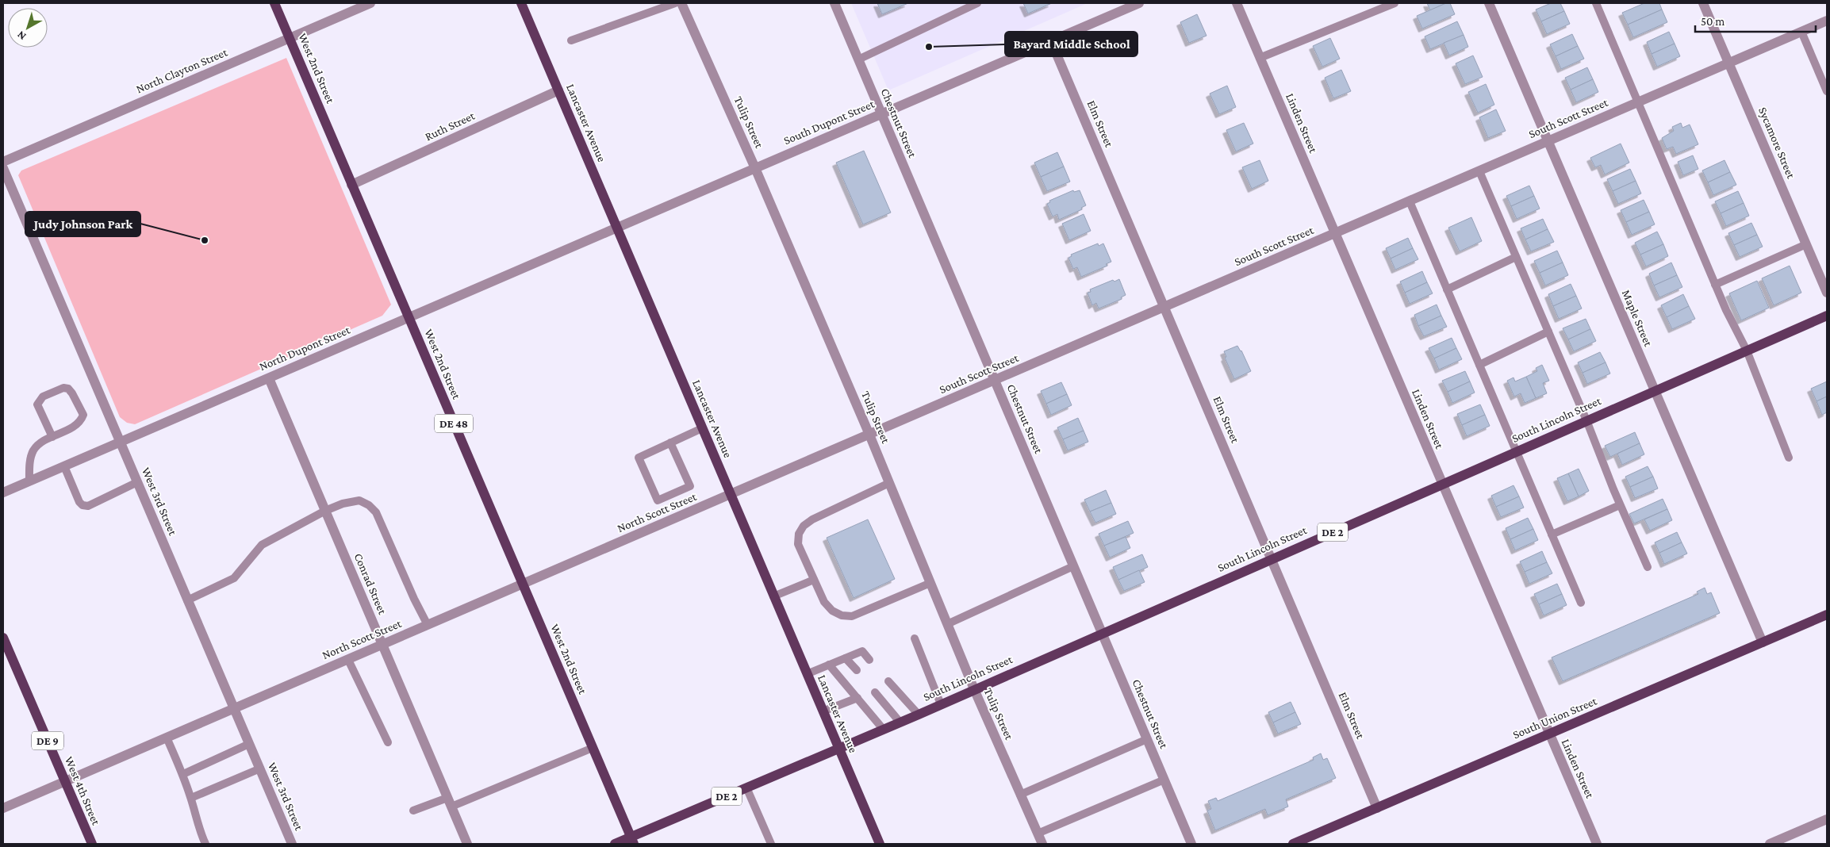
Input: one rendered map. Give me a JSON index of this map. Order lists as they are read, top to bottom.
{
  "streets": {
    "main road": [
      "West 2nd Street",
      "Lancaster Avenue",
      "South Lincoln Street",
      "DE 48",
      "DE 2",
      "South Union Street",
      "DE 9",
      "West 4th Street"
    ],
    "street": [
      "North Clayton Street",
      "South Scott Street",
      "Tulip Street",
      "South Dupont Street",
      "Chestnut Street",
      "Linden Street",
      "Elm Street",
      "Ruth Street",
      "Sycamore Street",
      "Maple Street",
      "North Dupont Street",
      "West 3rd Street",
      "North Scott Street",
      "Conrad Street"
    ]
  },
  "crossings": [
    ["West 2nd Street", "North Clayton Street"],
    ["West 2nd Street", "Ruth Street"],
    ["West 2nd Street", "North Dupont Street"],
    ["West 2nd Street", "North Scott Street"],
    ["West 2nd Street", "DE 2"],
    ["South Scott Street", "Tulip Street"],
    ["South Scott Street", "Lancaster Avenue"],
    ["South Scott Street", "Chestnut Street"],
    ["South Scott Street", "Linden Street"],
    ["South Scott Street", "Elm Street"],
    ["South Scott Street", "Sycamore Street"],
    ["South Scott Street", "Maple Street"],
    ["South Scott Street", "North Scott Street"],
    ["Tulip Street", "South Dupont Street"],
    ["Tulip Street", "South Lincoln Street"],
    ["South Dupont Street", "Lancaster Avenue"],
    ["South Dupont Street", "Chestnut Street"],
    ["South Dupont Street", "Elm Street"],
    ["South Dupont Street", "North Dupont Street"],
    ["Lancaster Avenue", "Ruth Street"],
    ["Lancaster Avenue", "North Dupont Street"],
    ["Lancaster Avenue", "South Lincoln Street"],
    ["Lancaster Avenue", "North Scott Street"],
    ["Lancaster Avenue", "DE 2"],
    ["Chestnut Street", "South Lincoln Street"],
    ["Linden Street", "South Lincoln Street"],
    ["Linden Street", "South Union Street"],
    ["Elm Street", "South Lincoln Street"],
    ["Elm Street", "South Union Street"],
    ["Maple Street", "South Lincoln Street"],
    ["Maple Street", "South Union Street"],
    ["North Dupont Street", "West 3rd Street"],
    ["North Dupont Street", "Conrad Street"],
    ["South Lincoln Street", "DE 2"],
    ["West 3rd Street", "North Scott Street"],
    ["North Scott Street", "Conrad Street"],
    ["North Scott Street", "West 4th Street"]
  ],
  "places": ["Bayard Middle School", "Judy Johnson Park"],
  "scale_bar": "50 m",
  "north": "bottom left"
}
